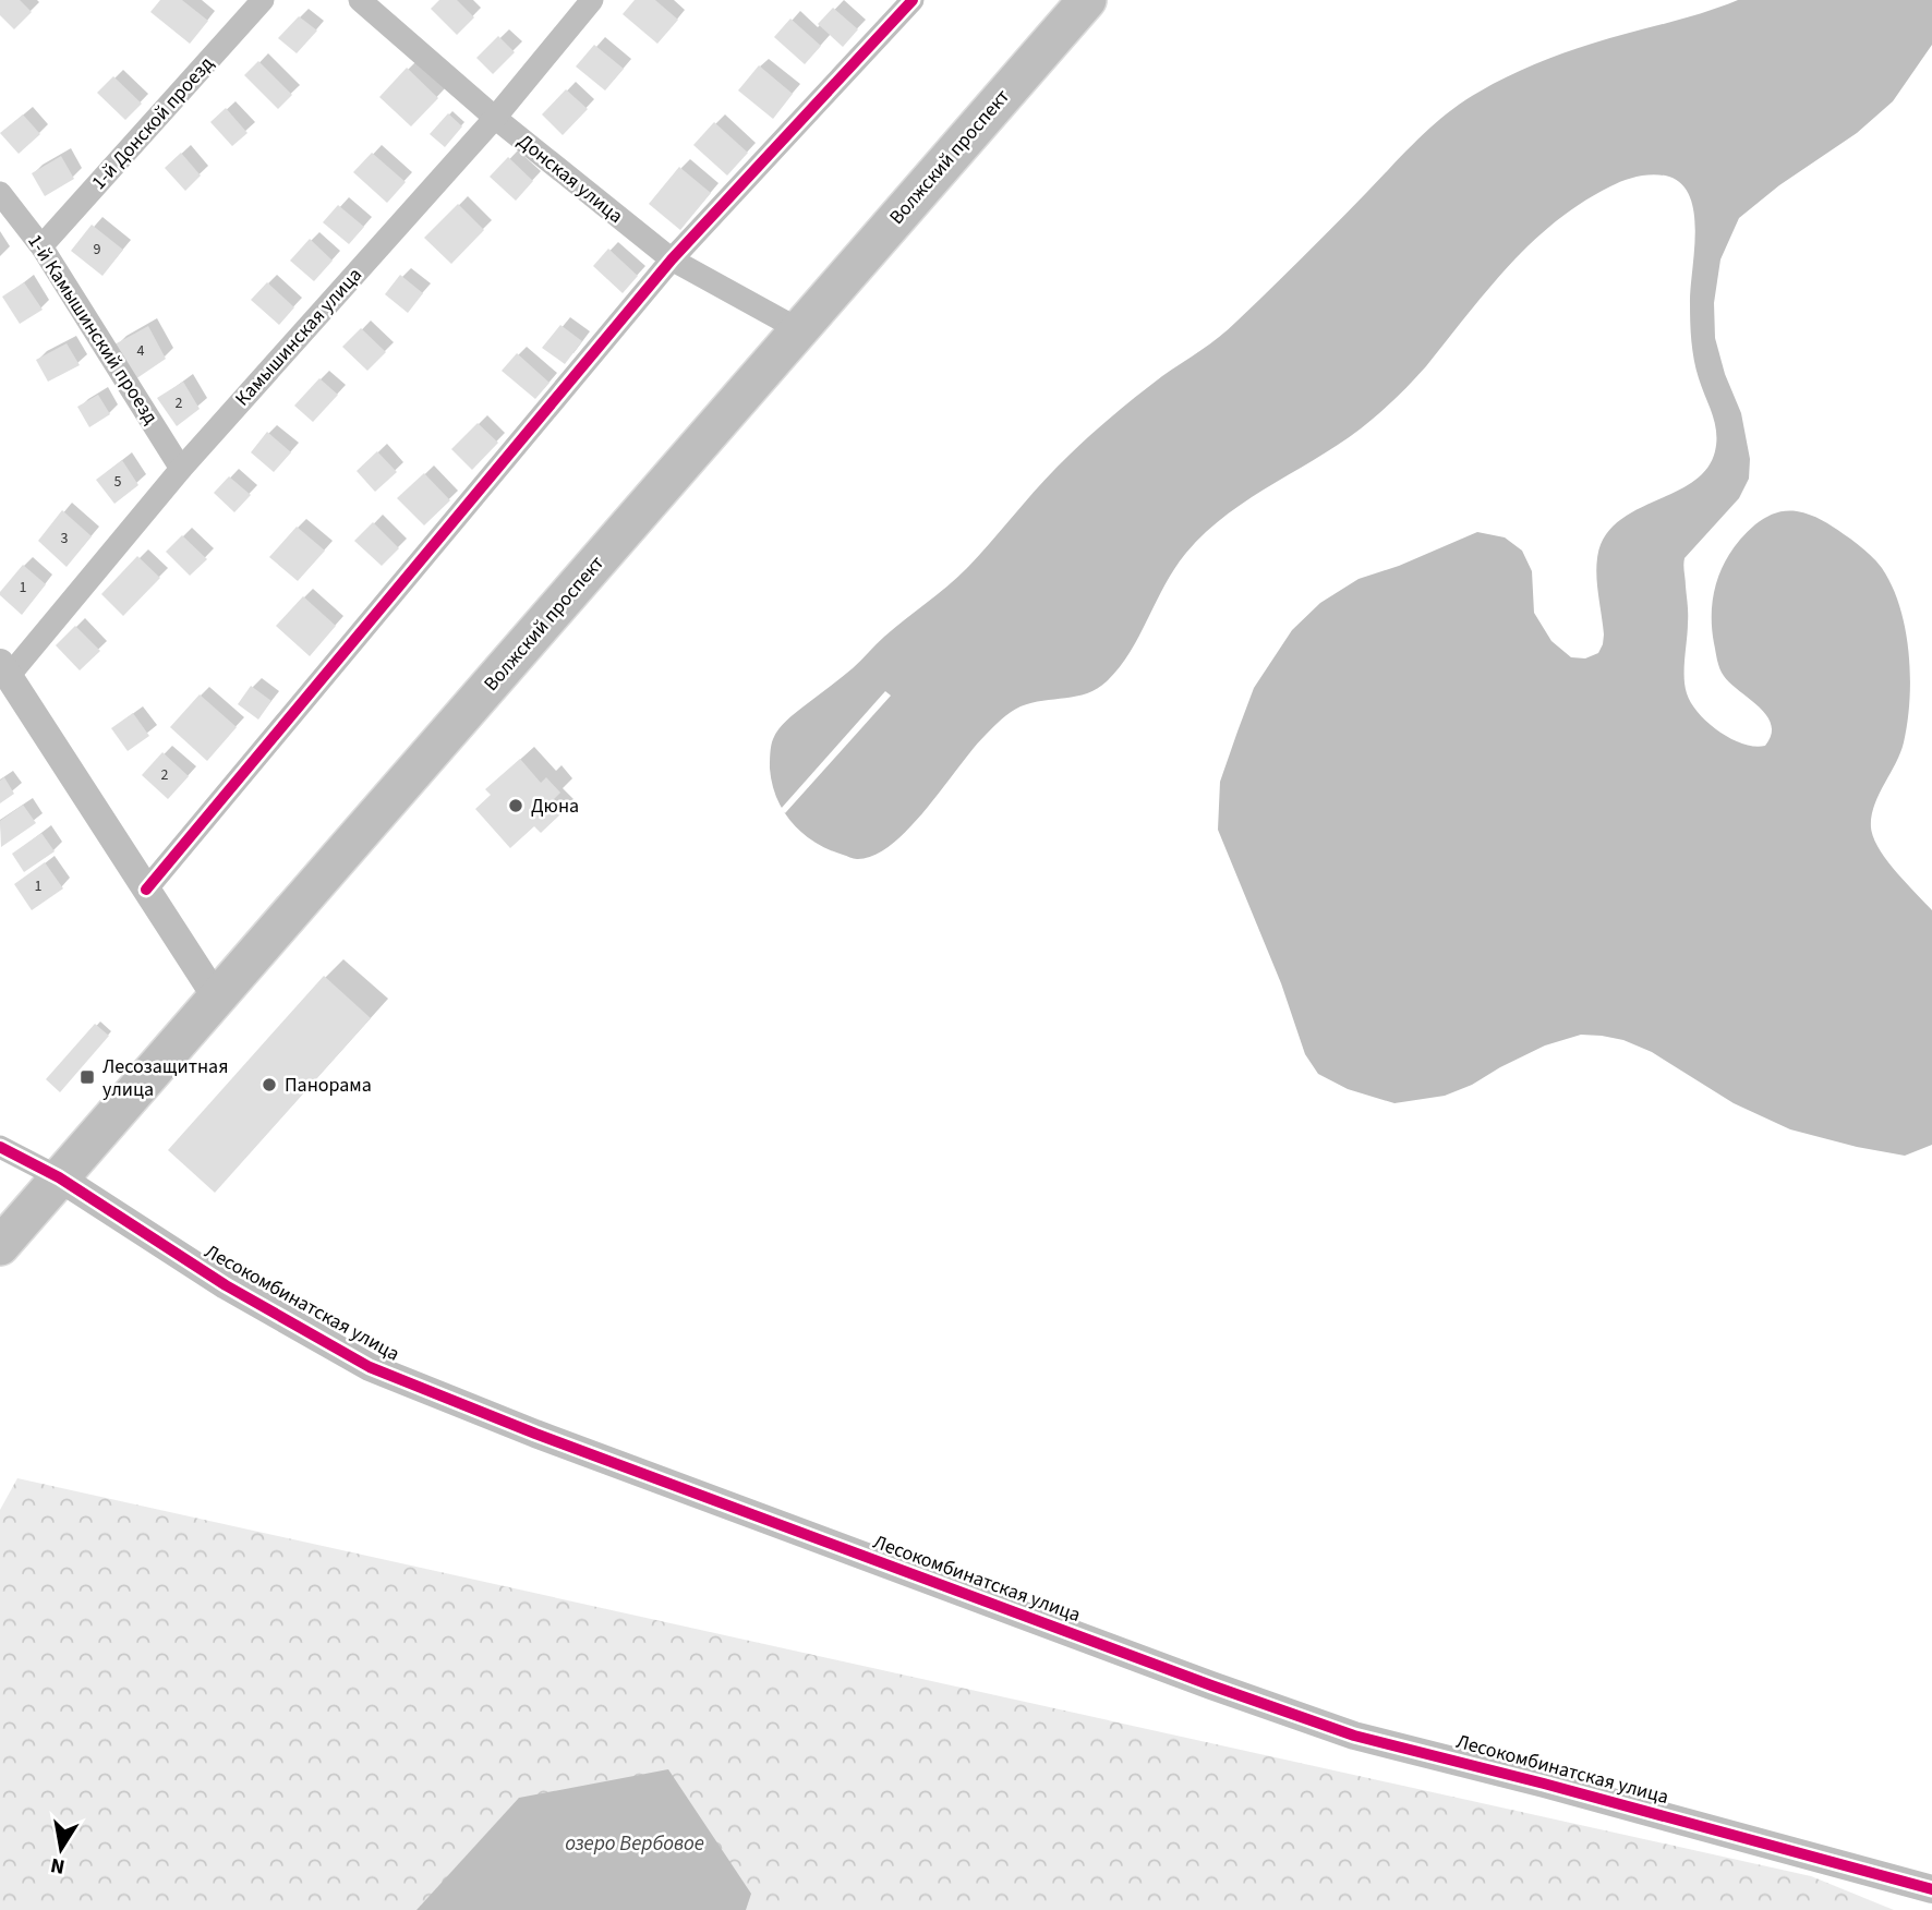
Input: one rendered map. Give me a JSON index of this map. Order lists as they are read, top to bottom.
{
  "streets": {
    "main road": ["Волжский проспект"],
    "street": [
      "1-й Донской проезд",
      "Донская улица",
      "1-й Камышинский проезд",
      "Камышинская улица",
      "Лесокомбинатская улица"
    ]
  },
  "crossings": [
    ["1-й Донской проезд", "1-й Камышинский проезд"],
    ["Волжский проспект", "Донская улица"],
    ["Волжский проспект", "Лесокомбинатская улица"],
    ["Донская улица", "Камышинская улица"],
    ["1-й Камышинский проезд", "Камышинская улица"]
  ],
  "water": ["озеро Вербовое"],
  "places": {
    "other": ["Дюна", "Панорама"],
    "transit": ["Лесозащитная улица"]
  },
  "house_numbers": [
    "9",
    "4",
    "2",
    "5",
    "3",
    "1",
    "2",
    "1"
  ],
  "north": "bottom"
}
